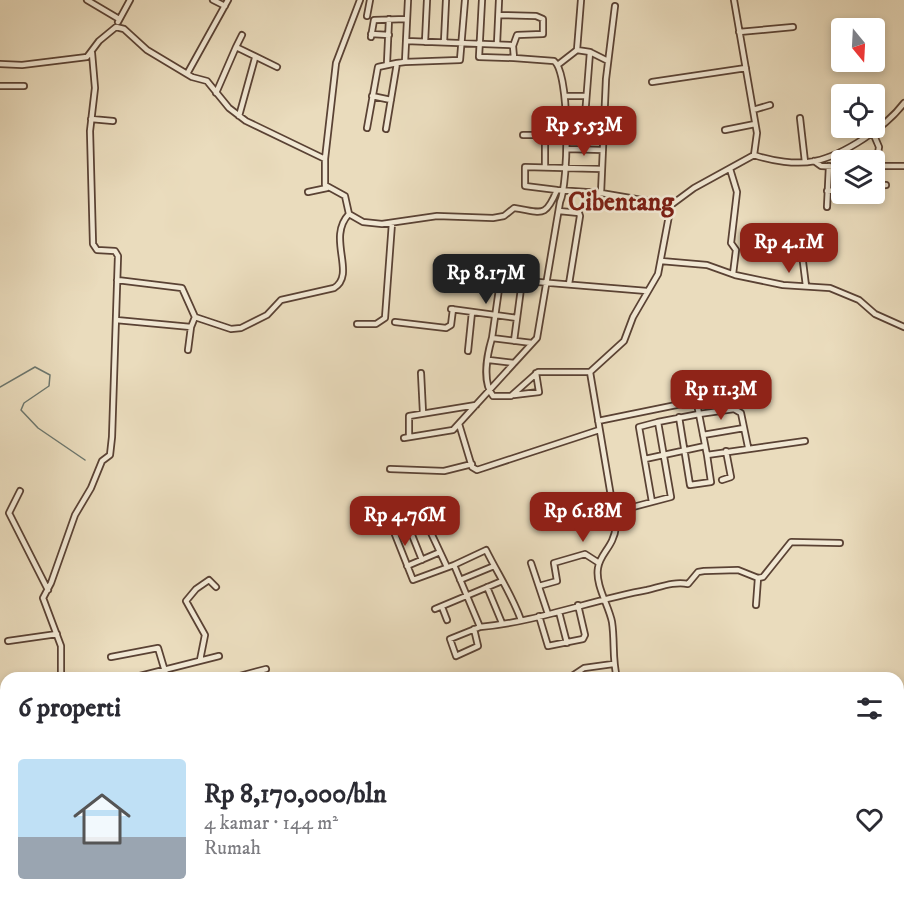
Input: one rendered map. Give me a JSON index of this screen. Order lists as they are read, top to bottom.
{
  "districts": ["Cibentang"],
  "north": "bottom",
  "page": {
    "price": [
      "Rp 5.53M",
      "Rp 4.1M",
      "Rp 8.17M",
      "Rp 11.3M",
      "Rp 6.18M",
      "Rp 4.76M"
    ],
    "heading": "6 properti",
    "list": [
      {
        "name": "Rp 8,170,000/bln",
        "note": "4 kamar · 144 m² · Rumah"
      }
    ]
  }
}
